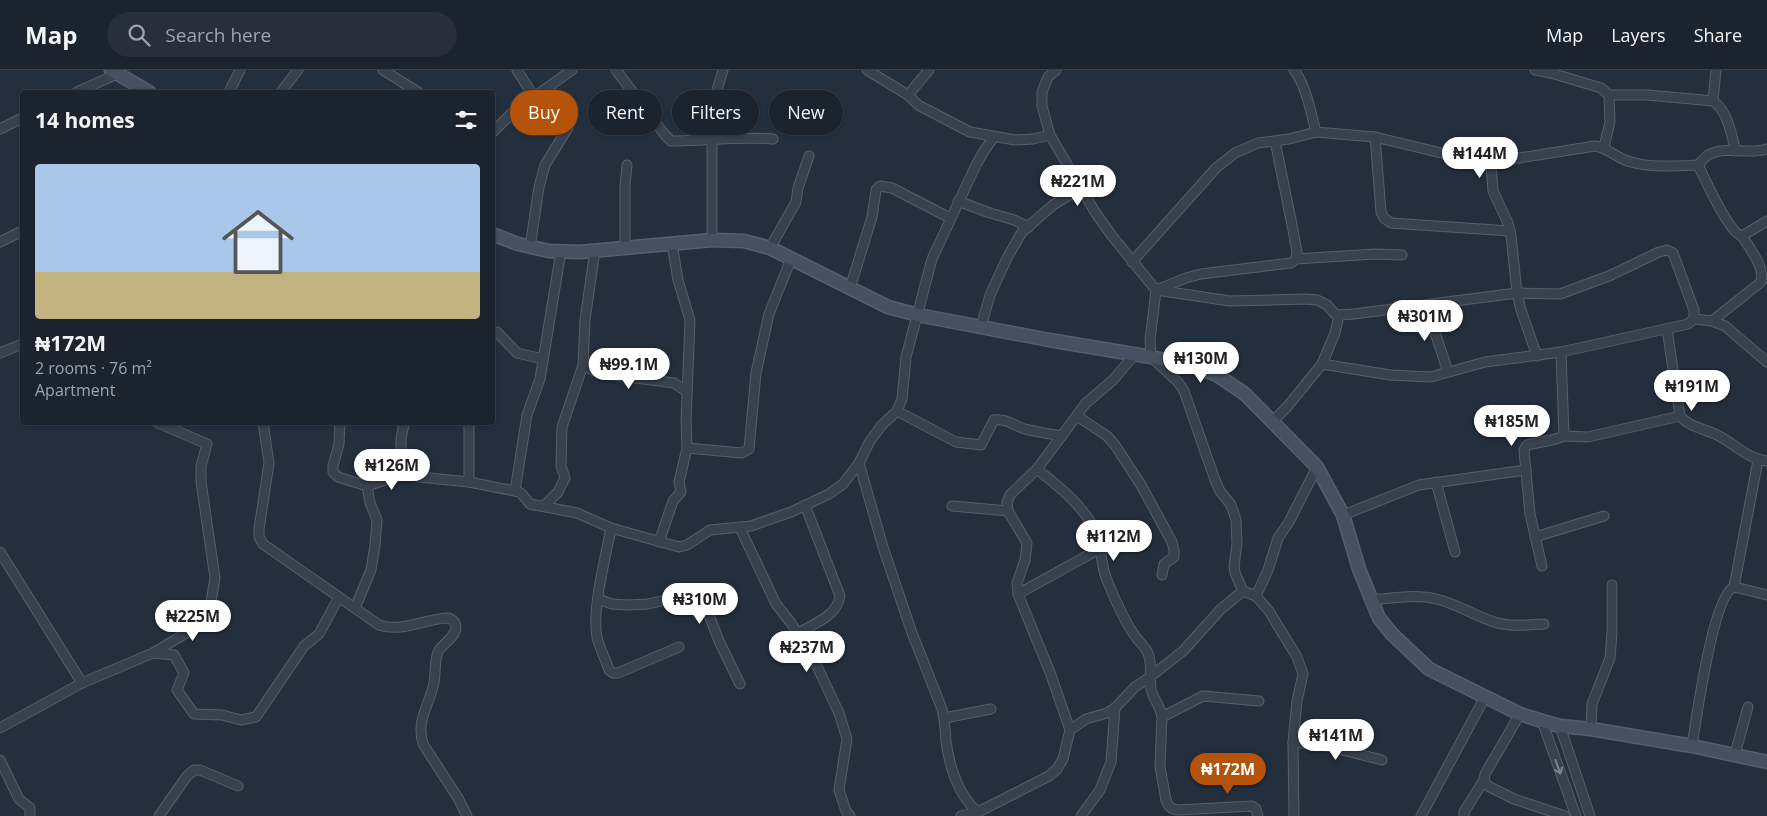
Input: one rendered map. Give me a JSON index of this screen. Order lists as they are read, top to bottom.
{
  "page": {
    "header": "Map",
    "search": "Search here",
    "nav": ["Map", "Layers", "Share"],
    "chip": [
      "Buy",
      "Rent",
      "Filters",
      "New"
    ],
    "heading": "14 homes",
    "price": [
      "₦144M",
      "₦221M",
      "₦301M",
      "₦130M",
      "₦99.1M",
      "₦191M",
      "₦185M",
      "₦126M",
      "₦112M",
      "₦310M",
      "₦225M",
      "₦237M",
      "₦141M",
      "₦172M"
    ],
    "list": [
      {
        "name": "₦172M",
        "note": "2 rooms · 76 m² · Apartment"
      }
    ]
  }
}
